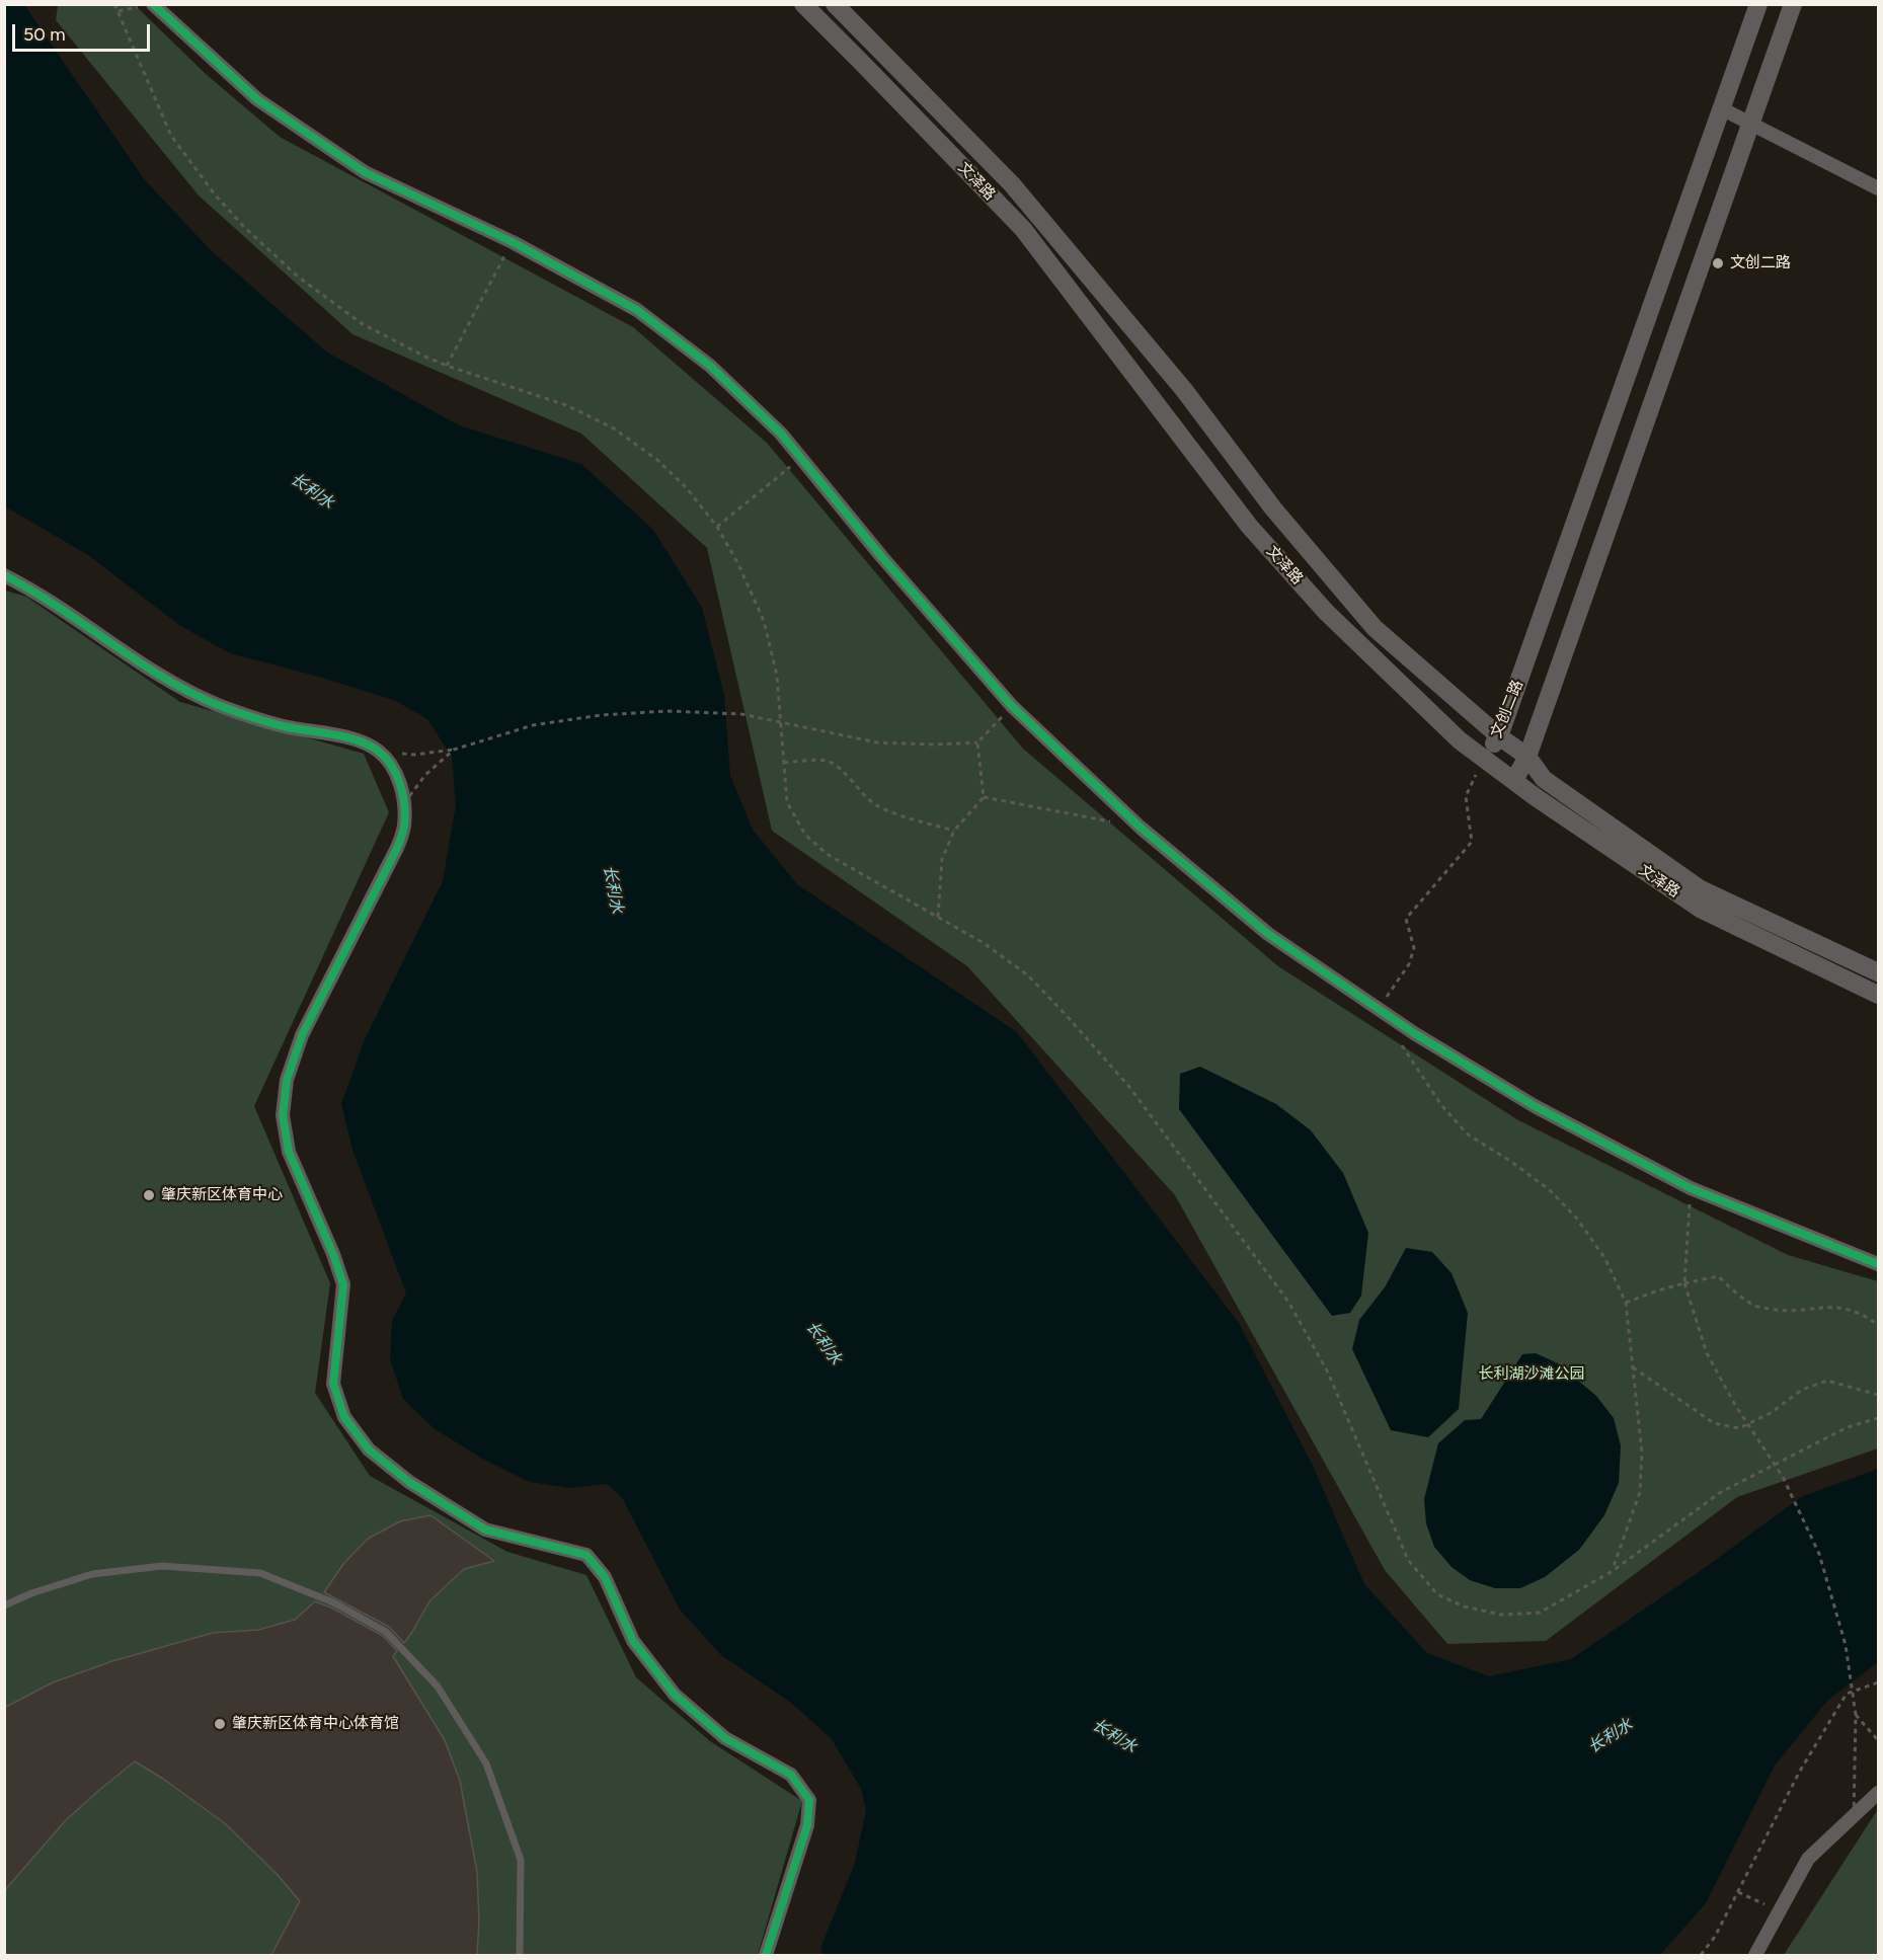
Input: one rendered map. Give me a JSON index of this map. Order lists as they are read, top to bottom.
{
  "streets": {
    "street": ["文泽路", "文创二路"]
  },
  "crossings": [
    ["文泽路", "文创二路"]
  ],
  "water": ["长利水"],
  "parks": ["长利湖沙滩公园"],
  "places": ["文创二路", "肇庆新区体育中心", "肇庆新区体育中心体育馆"],
  "scale_bar": "50 m"
}
